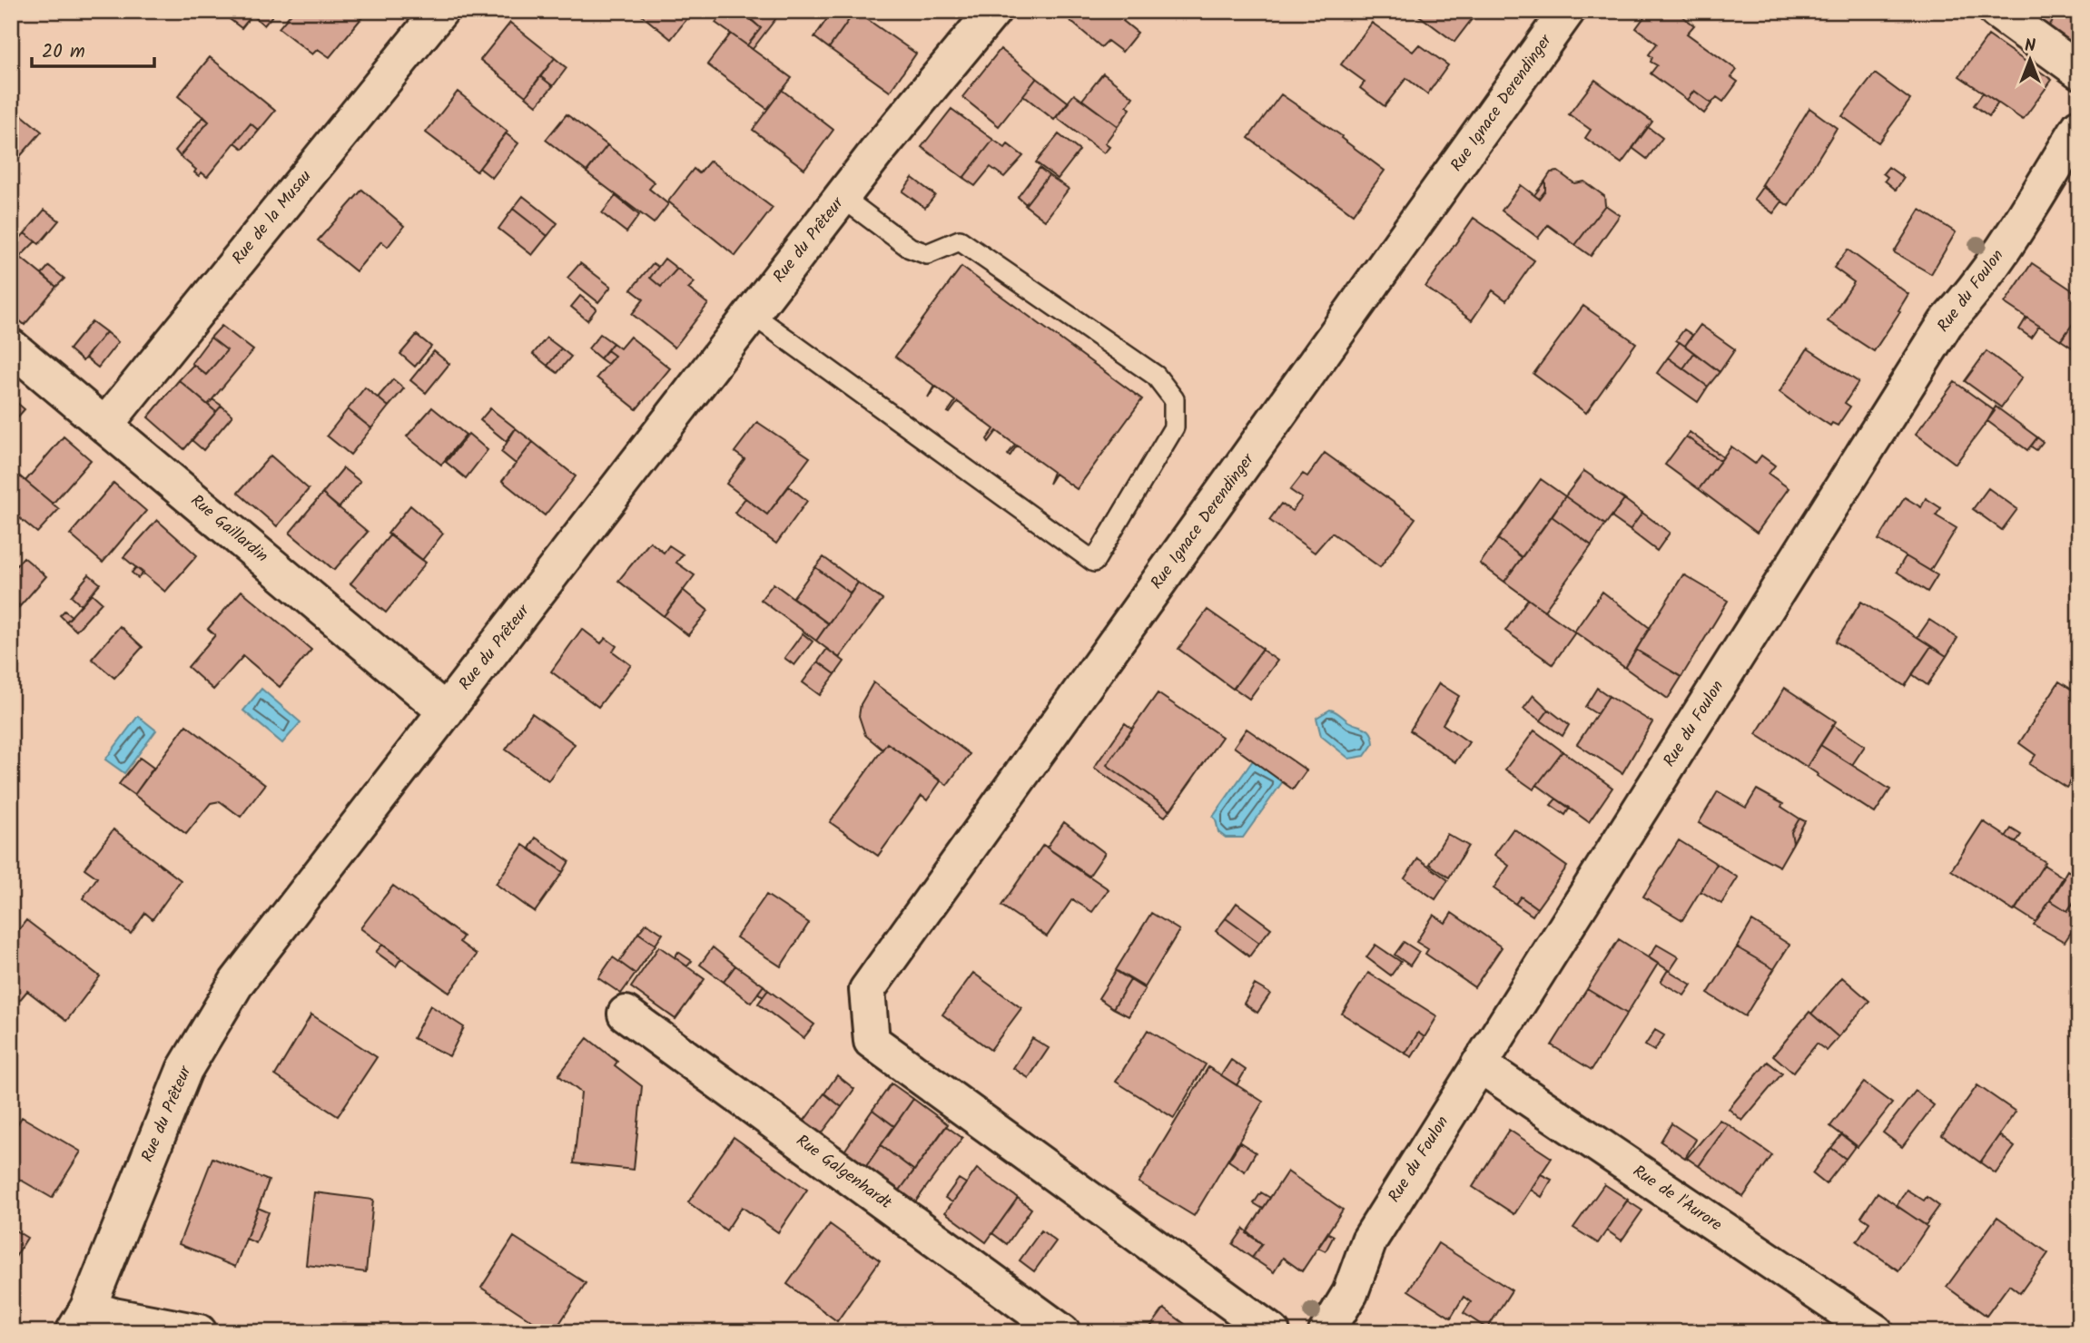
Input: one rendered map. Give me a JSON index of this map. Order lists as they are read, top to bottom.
{
  "streets": {
    "street": [
      "Rue Ignace Derendinger",
      "Rue de la Musau",
      "Rue du Prêteur",
      "Rue du Foulon",
      "Rue Gaillardin",
      "Rue Galgenhardt",
      "Rue de l'Aurore"
    ]
  },
  "crossings": [
    ["Rue de la Musau", "Rue Gaillardin"],
    ["Rue du Prêteur", "Rue Gaillardin"],
    ["Rue du Foulon", "Rue de l'Aurore"]
  ],
  "scale_bar": "20 m",
  "north": "top"
}
